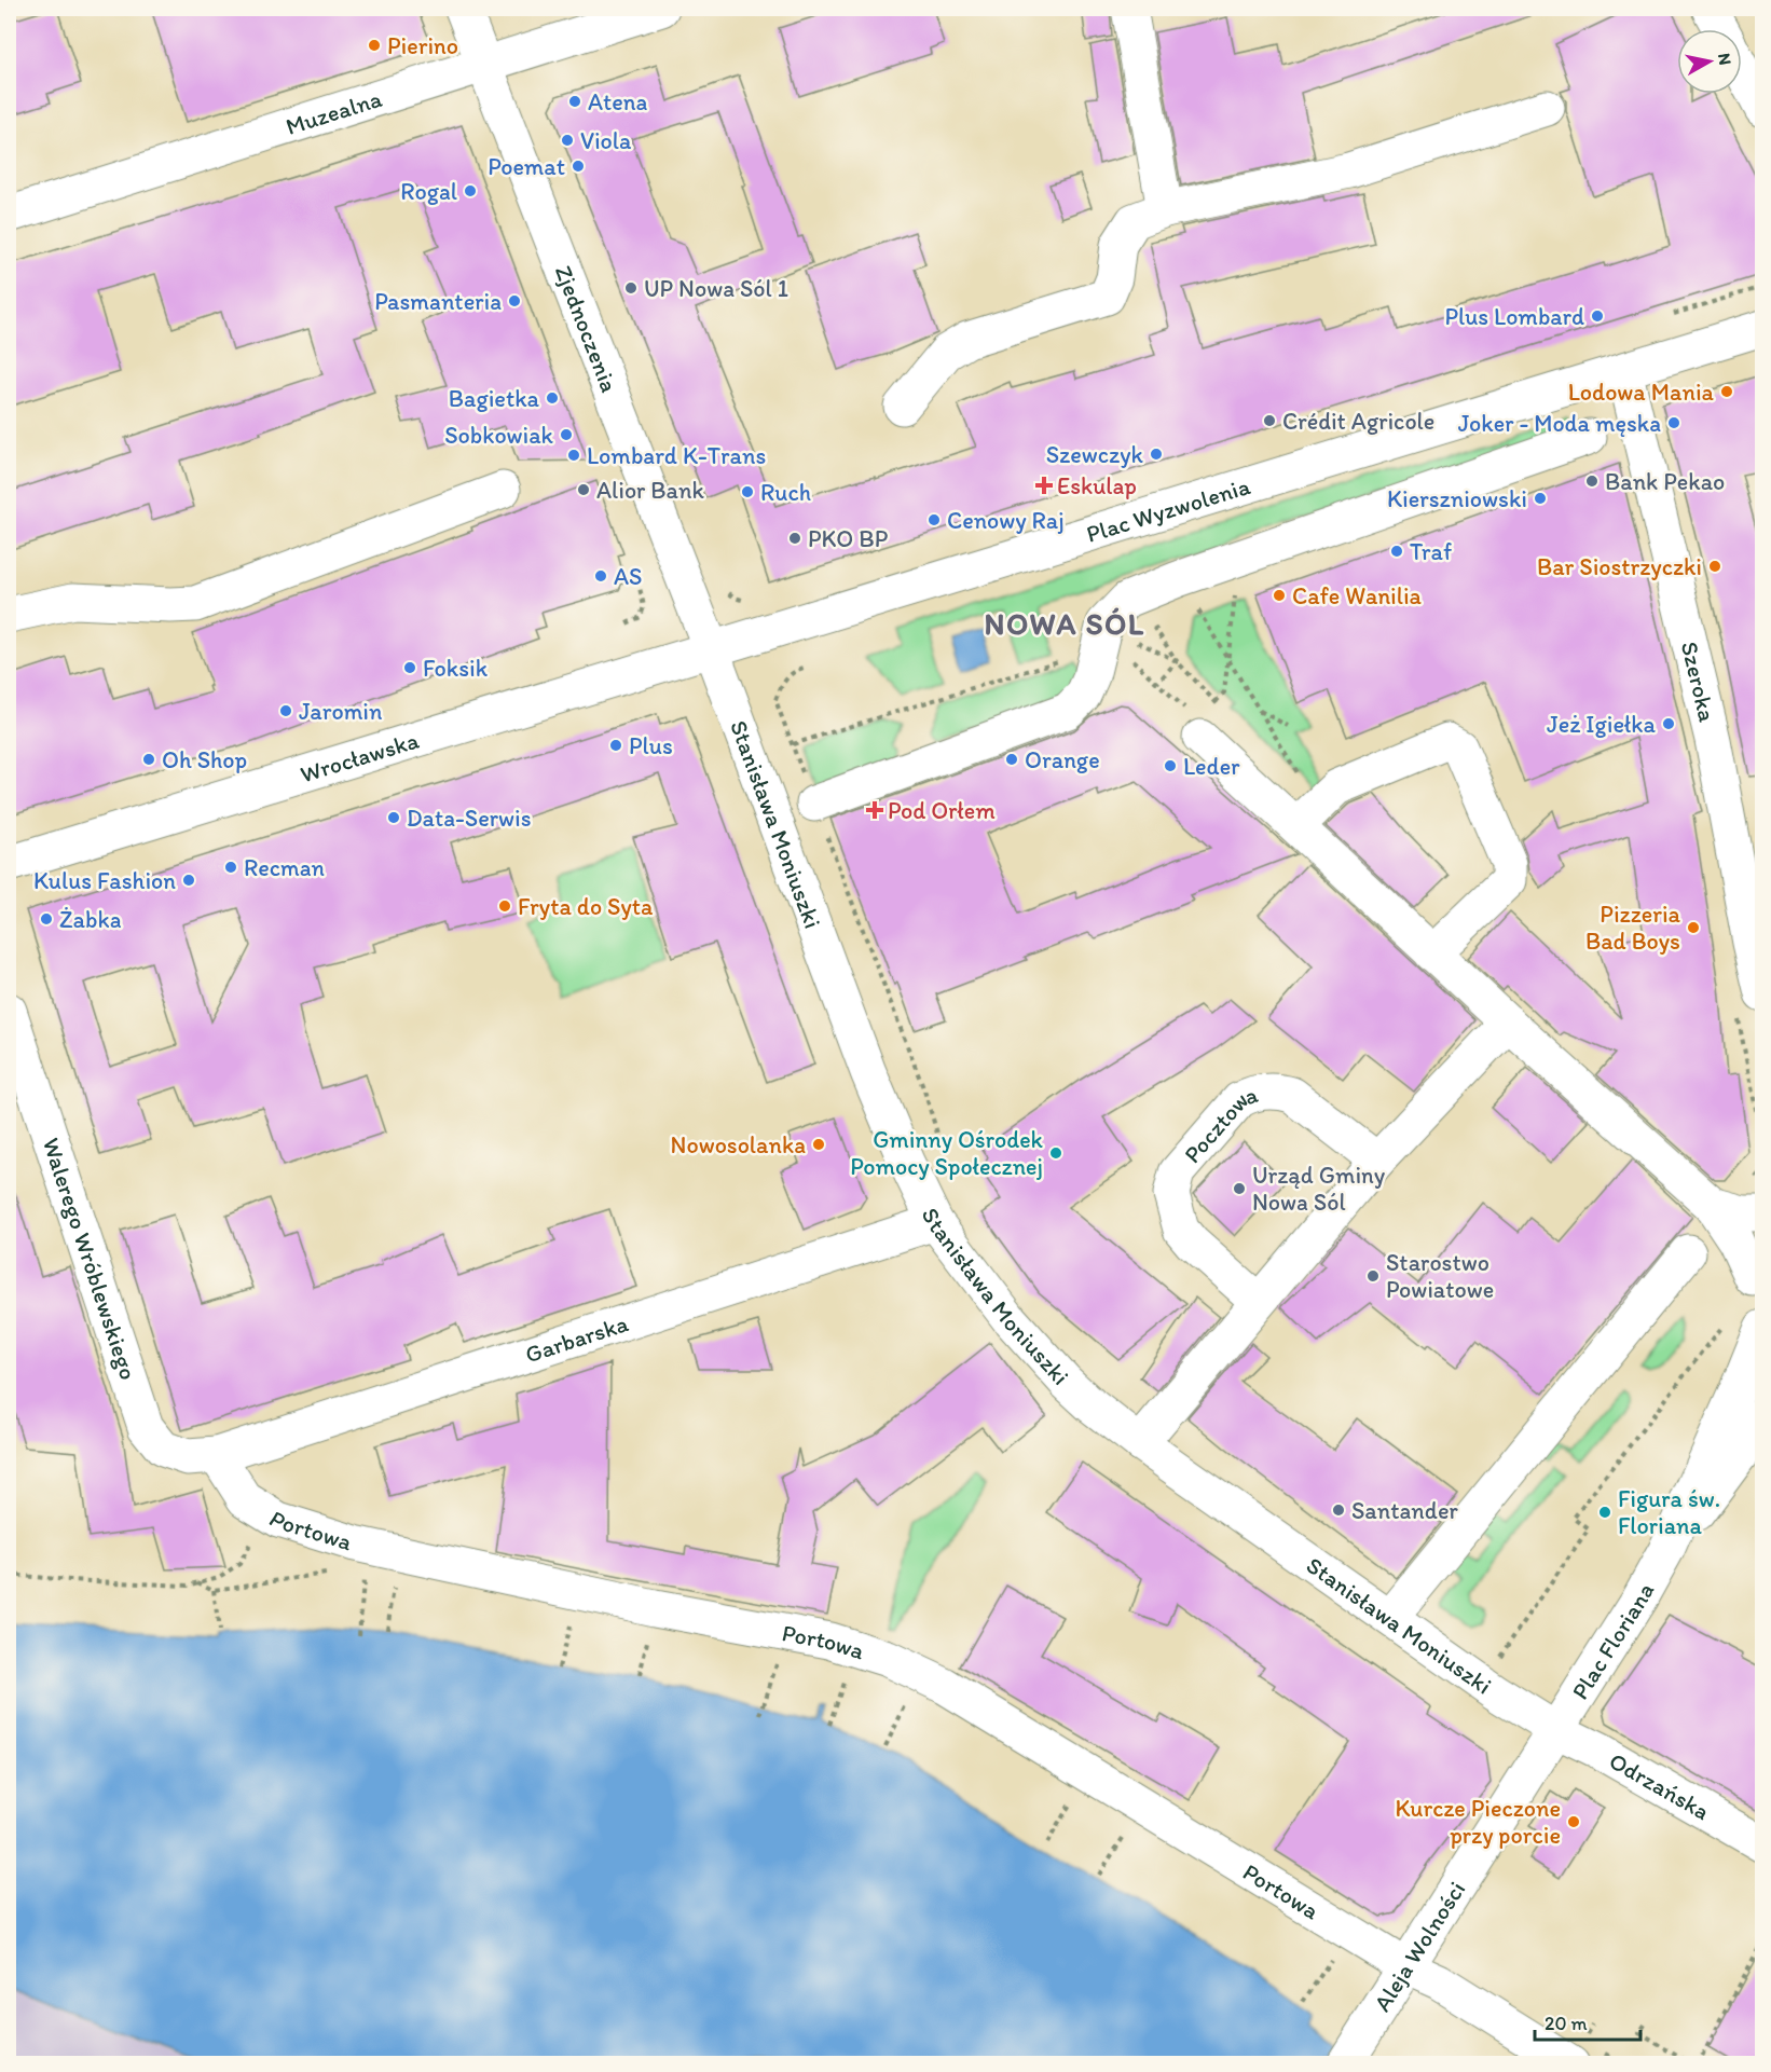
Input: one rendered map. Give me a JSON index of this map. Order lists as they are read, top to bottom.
{
  "streets": {
    "street": [
      "Muzealna",
      "Zjednoczenia",
      "Plac Wyzwolenia",
      "Szeroka",
      "Wrocławska",
      "Stanisława Moniuszki",
      "Pocztowa",
      "Walerego Wróblewskiego",
      "Garbarska",
      "Portowa",
      "Plac Floriana",
      "Odrzańska",
      "Aleja Wolności"
    ]
  },
  "crossings": [
    ["Muzealna", "Zjednoczenia"],
    ["Zjednoczenia", "Plac Wyzwolenia"],
    ["Zjednoczenia", "Wrocławska"],
    ["Zjednoczenia", "Stanisława Moniuszki"],
    ["Plac Wyzwolenia", "Szeroka"],
    ["Plac Wyzwolenia", "Wrocławska"],
    ["Plac Wyzwolenia", "Stanisława Moniuszki"],
    ["Wrocławska", "Stanisława Moniuszki"],
    ["Stanisława Moniuszki", "Garbarska"],
    ["Stanisława Moniuszki", "Plac Floriana"],
    ["Stanisława Moniuszki", "Odrzańska"],
    ["Stanisława Moniuszki", "Aleja Wolności"],
    ["Walerego Wróblewskiego", "Garbarska"],
    ["Walerego Wróblewskiego", "Portowa"],
    ["Garbarska", "Portowa"],
    ["Plac Floriana", "Odrzańska"],
    ["Plac Floriana", "Aleja Wolności"],
    ["Odrzańska", "Aleja Wolności"]
  ],
  "districts": ["NOWA SÓL"],
  "places": {
    "other": [
      "Pierino",
      "Atena",
      "Viola",
      "Poemat",
      "Rogal",
      "UP Nowa Sól 1",
      "Pasmanteria",
      "Plus Lombard",
      "Lodowa Mania",
      "Bagietka",
      "Crédit Agricole",
      "Joker - Moda męska",
      "Sobkowiak",
      "Szewczyk",
      "Lombard K-Trans",
      "Bank Pekao",
      "Alior Bank",
      "Ruch",
      "Kierszniowski",
      "Cenowy Raj",
      "PKO BP",
      "Traf",
      "Bar Siostrzyczki",
      "AS",
      "Cafe Wanilia",
      "Foksik",
      "Jaromin",
      "Jeż Igiełka",
      "Plus",
      "Oh Shop",
      "Orange",
      "Leder",
      "Data-Serwis",
      "Recman",
      "Kulus Fashion",
      "Fryta do Syta",
      "Żabka",
      "Pizzeria Bad Boys",
      "Nowosolanka",
      "Gminny Ośrodek Pomocy Społecznej",
      "Urząd Gminy Nowa Sól",
      "Starostwo Powiatowe",
      "Santander",
      "Figura św. Floriana",
      "Kurcze Pieczone przy porcie"
    ],
    "health": ["Eskulap", "Pod Orłem"]
  },
  "scale_bar": "20 m",
  "north": "right"
}
